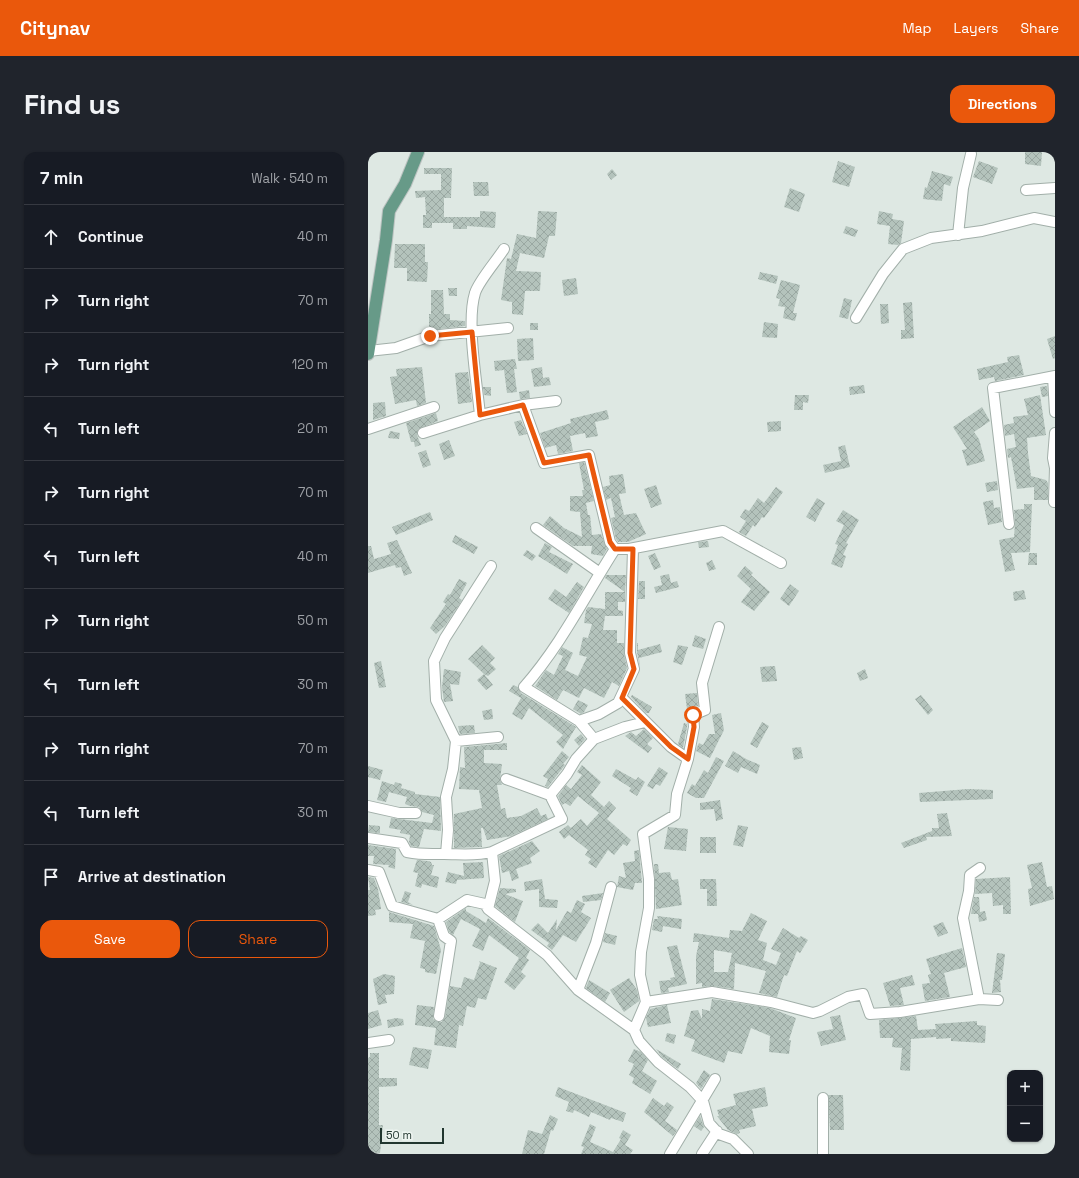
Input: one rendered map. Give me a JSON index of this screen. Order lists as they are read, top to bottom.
{
  "scale_bar": "50 m",
  "page": {
    "header": "Citynav",
    "nav": ["Map", "Layers", "Share"],
    "buttons": [
      "Directions",
      ["Save", "Share"]
    ],
    "title": "Find us",
    "heading": ["7 min", "Walk · 540 m"],
    "list": [
      ["Continue", "40 m"],
      ["Turn right", "70 m"],
      ["Turn right", "120 m"],
      ["Turn left", "20 m"],
      ["Turn right", "70 m"],
      ["Turn left", "40 m"],
      ["Turn right", "50 m"],
      ["Turn left", "30 m"],
      ["Turn right", "70 m"],
      ["Turn left", "30 m"],
      "Arrive at destination"
    ],
    "map_buttons": ["+", "−"],
    "scale": "50 m"
  }
}
